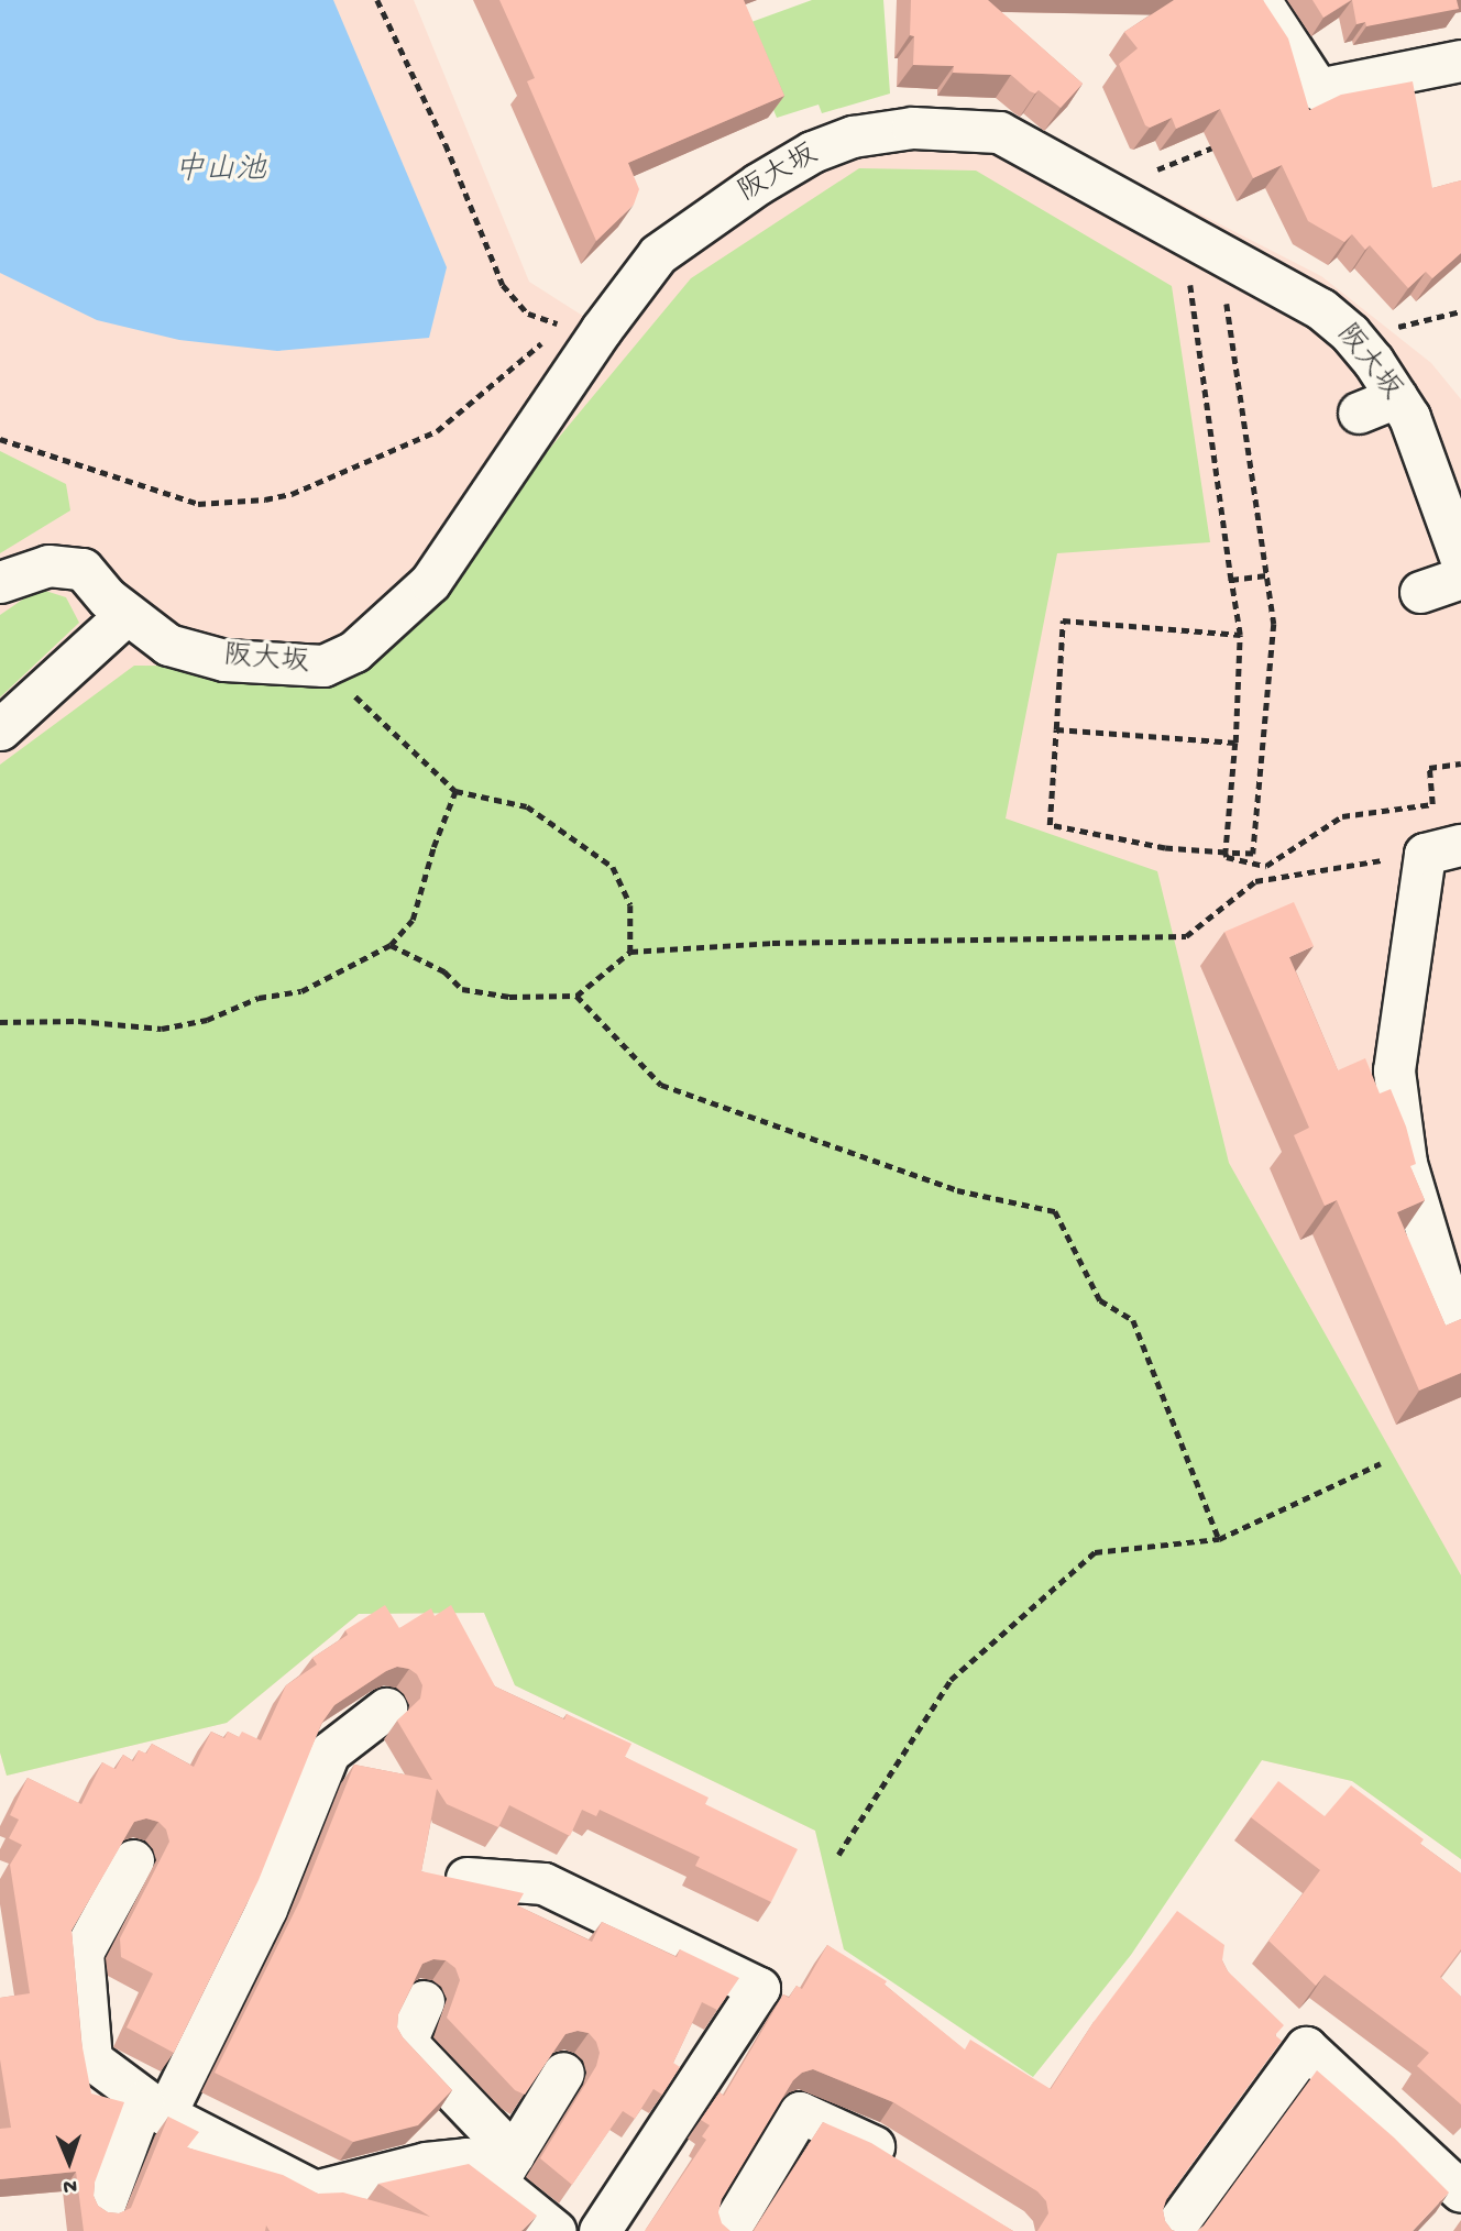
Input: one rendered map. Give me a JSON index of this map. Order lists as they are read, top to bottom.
{
  "streets": {
    "street": ["阪大坂"]
  },
  "water": ["中山池"],
  "north": "bottom"
}
